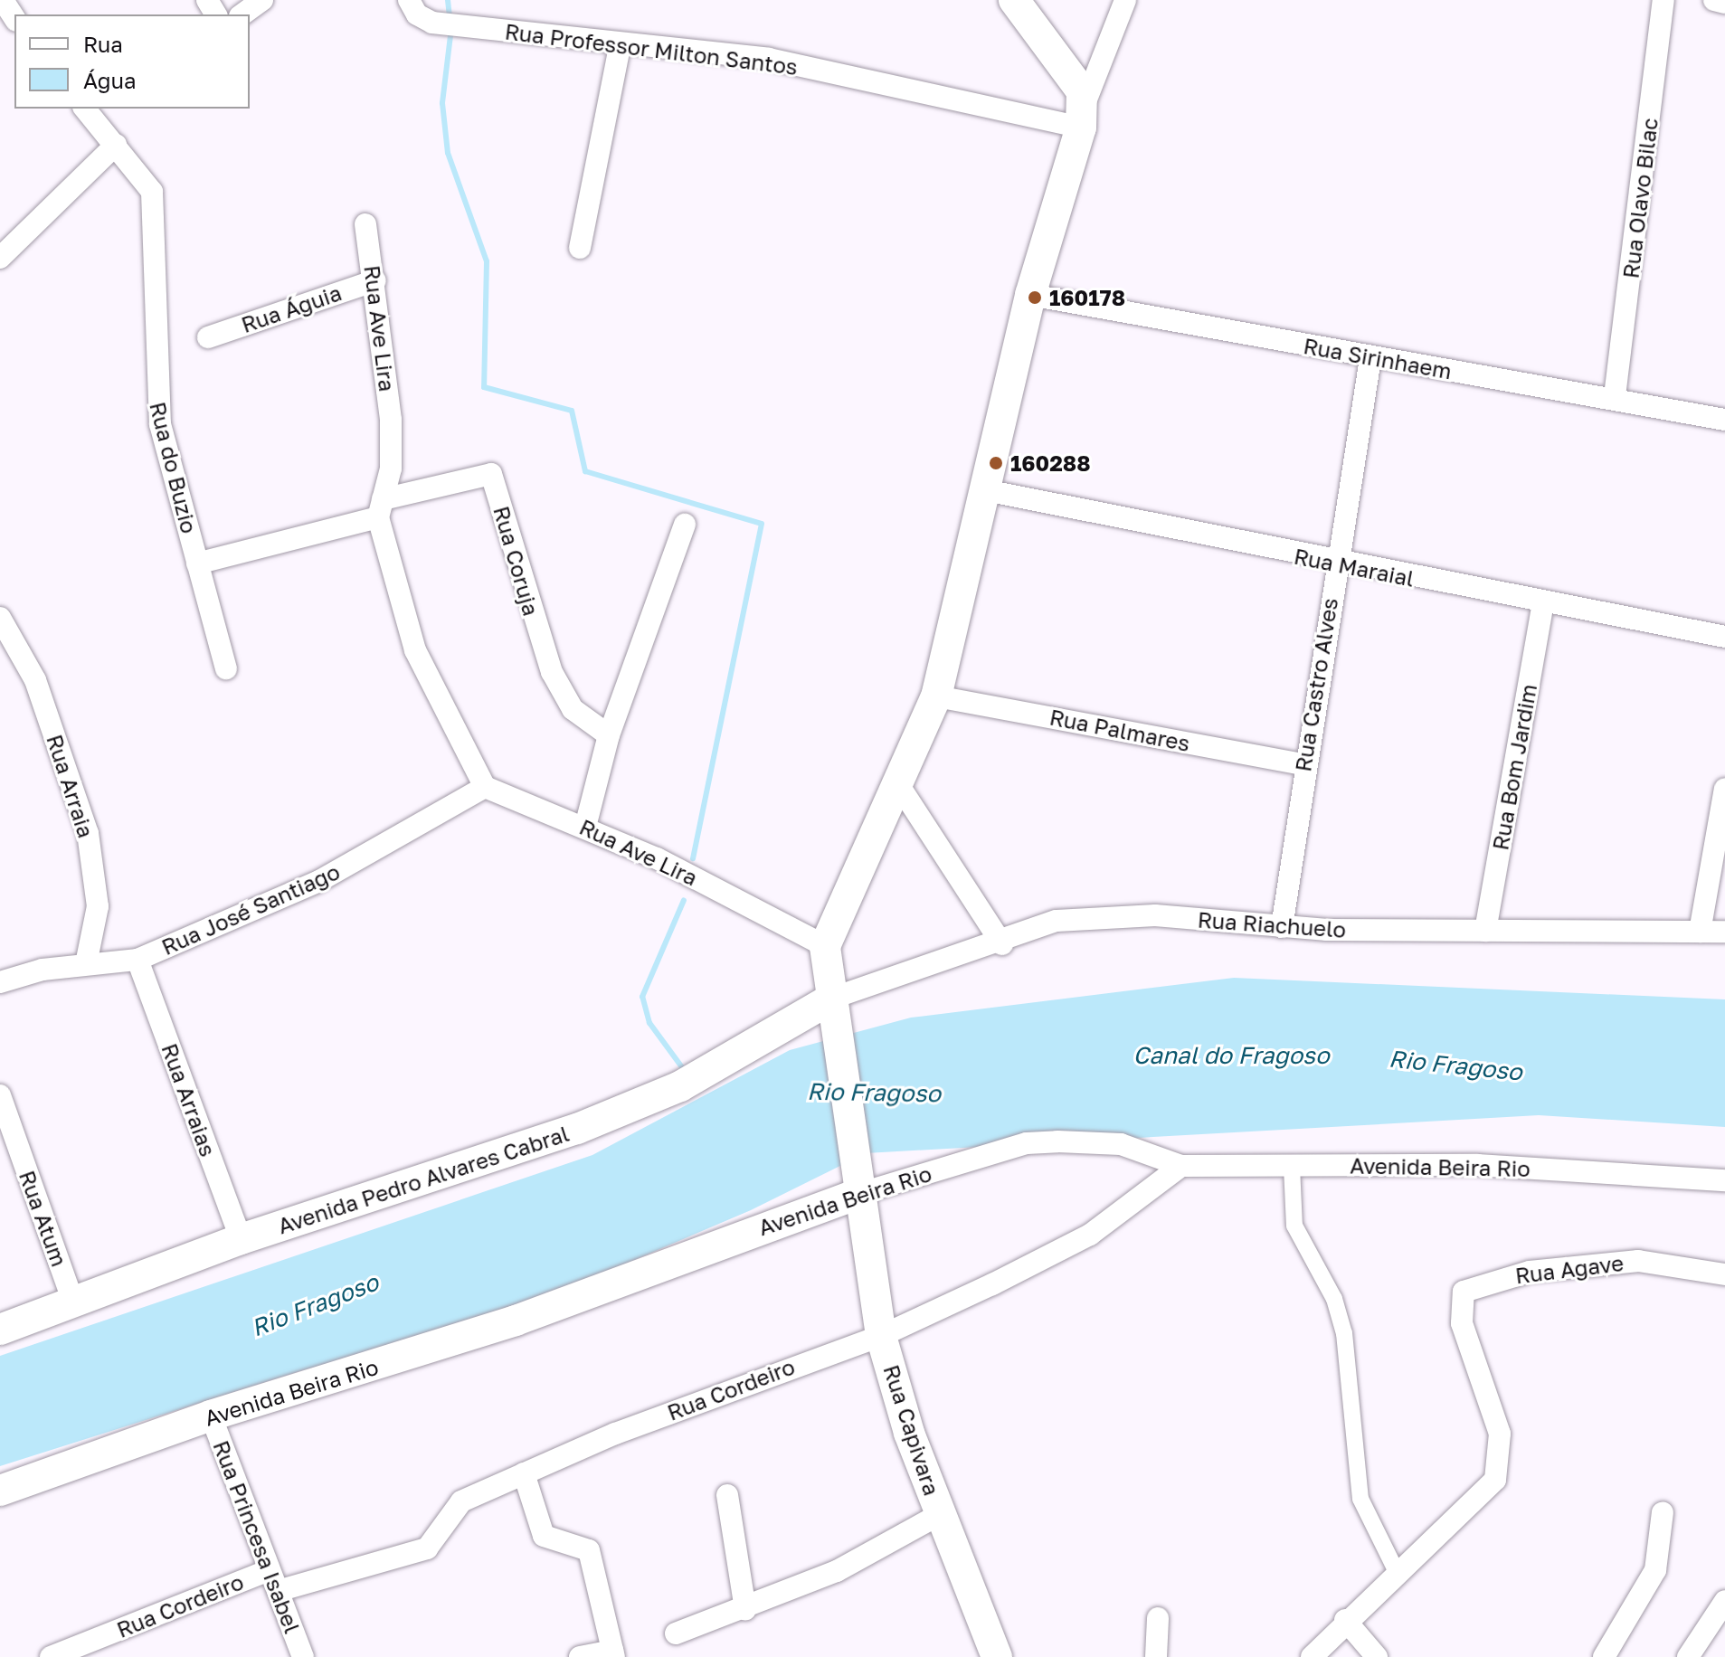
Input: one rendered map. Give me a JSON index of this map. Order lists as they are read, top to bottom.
{
  "streets": {
    "main road": ["Avenida Beira Rio", "Avenida Pedro Alvares Cabral", "Rua Capivara"],
    "street": [
      "Rua Professor Milton Santos",
      "Rua Olavo Bilac",
      "Rua Águia",
      "Rua Ave Lira",
      "Rua Sirinhaem",
      "Rua do Buzio",
      "Rua Coruja",
      "Rua Maraial",
      "Rua Castro Alves",
      "Rua Palmares",
      "Rua Bom Jardim",
      "Rua Arraia",
      "Rua José Santiago",
      "Rua Riachuelo",
      "Rua Arraias",
      "Rua Atum",
      "Rua Agave",
      "Rua Cordeiro",
      "Rua Princesa Isabel"
    ]
  },
  "crossings": [
    ["Rua Olavo Bilac", "Rua Sirinhaem"],
    ["Rua Águia", "Rua Ave Lira"],
    ["Rua Ave Lira", "Rua Coruja"],
    ["Rua Ave Lira", "Rua José Santiago"],
    ["Rua Sirinhaem", "Rua Castro Alves"],
    ["Rua Maraial", "Rua Castro Alves"],
    ["Rua Maraial", "Rua Bom Jardim"],
    ["Rua Castro Alves", "Rua Palmares"],
    ["Rua Castro Alves", "Rua Riachuelo"],
    ["Rua Bom Jardim", "Rua Riachuelo"],
    ["Rua Arraia", "Rua José Santiago"],
    ["Rua José Santiago", "Rua Arraias"],
    ["Rua Riachuelo", "Avenida Pedro Alvares Cabral"],
    ["Rua Arraias", "Avenida Pedro Alvares Cabral"],
    ["Avenida Beira Rio", "Rua Cordeiro"],
    ["Avenida Beira Rio", "Rua Capivara"],
    ["Avenida Beira Rio", "Rua Princesa Isabel"],
    ["Avenida Pedro Alvares Cabral", "Rua Atum"],
    ["Rua Cordeiro", "Rua Capivara"],
    ["Rua Cordeiro", "Rua Princesa Isabel"]
  ],
  "water": ["Canal do Fragoso", "Rio Fragoso"],
  "places": ["160178", "160288"],
  "legend": ["Rua", "Água"]
}
